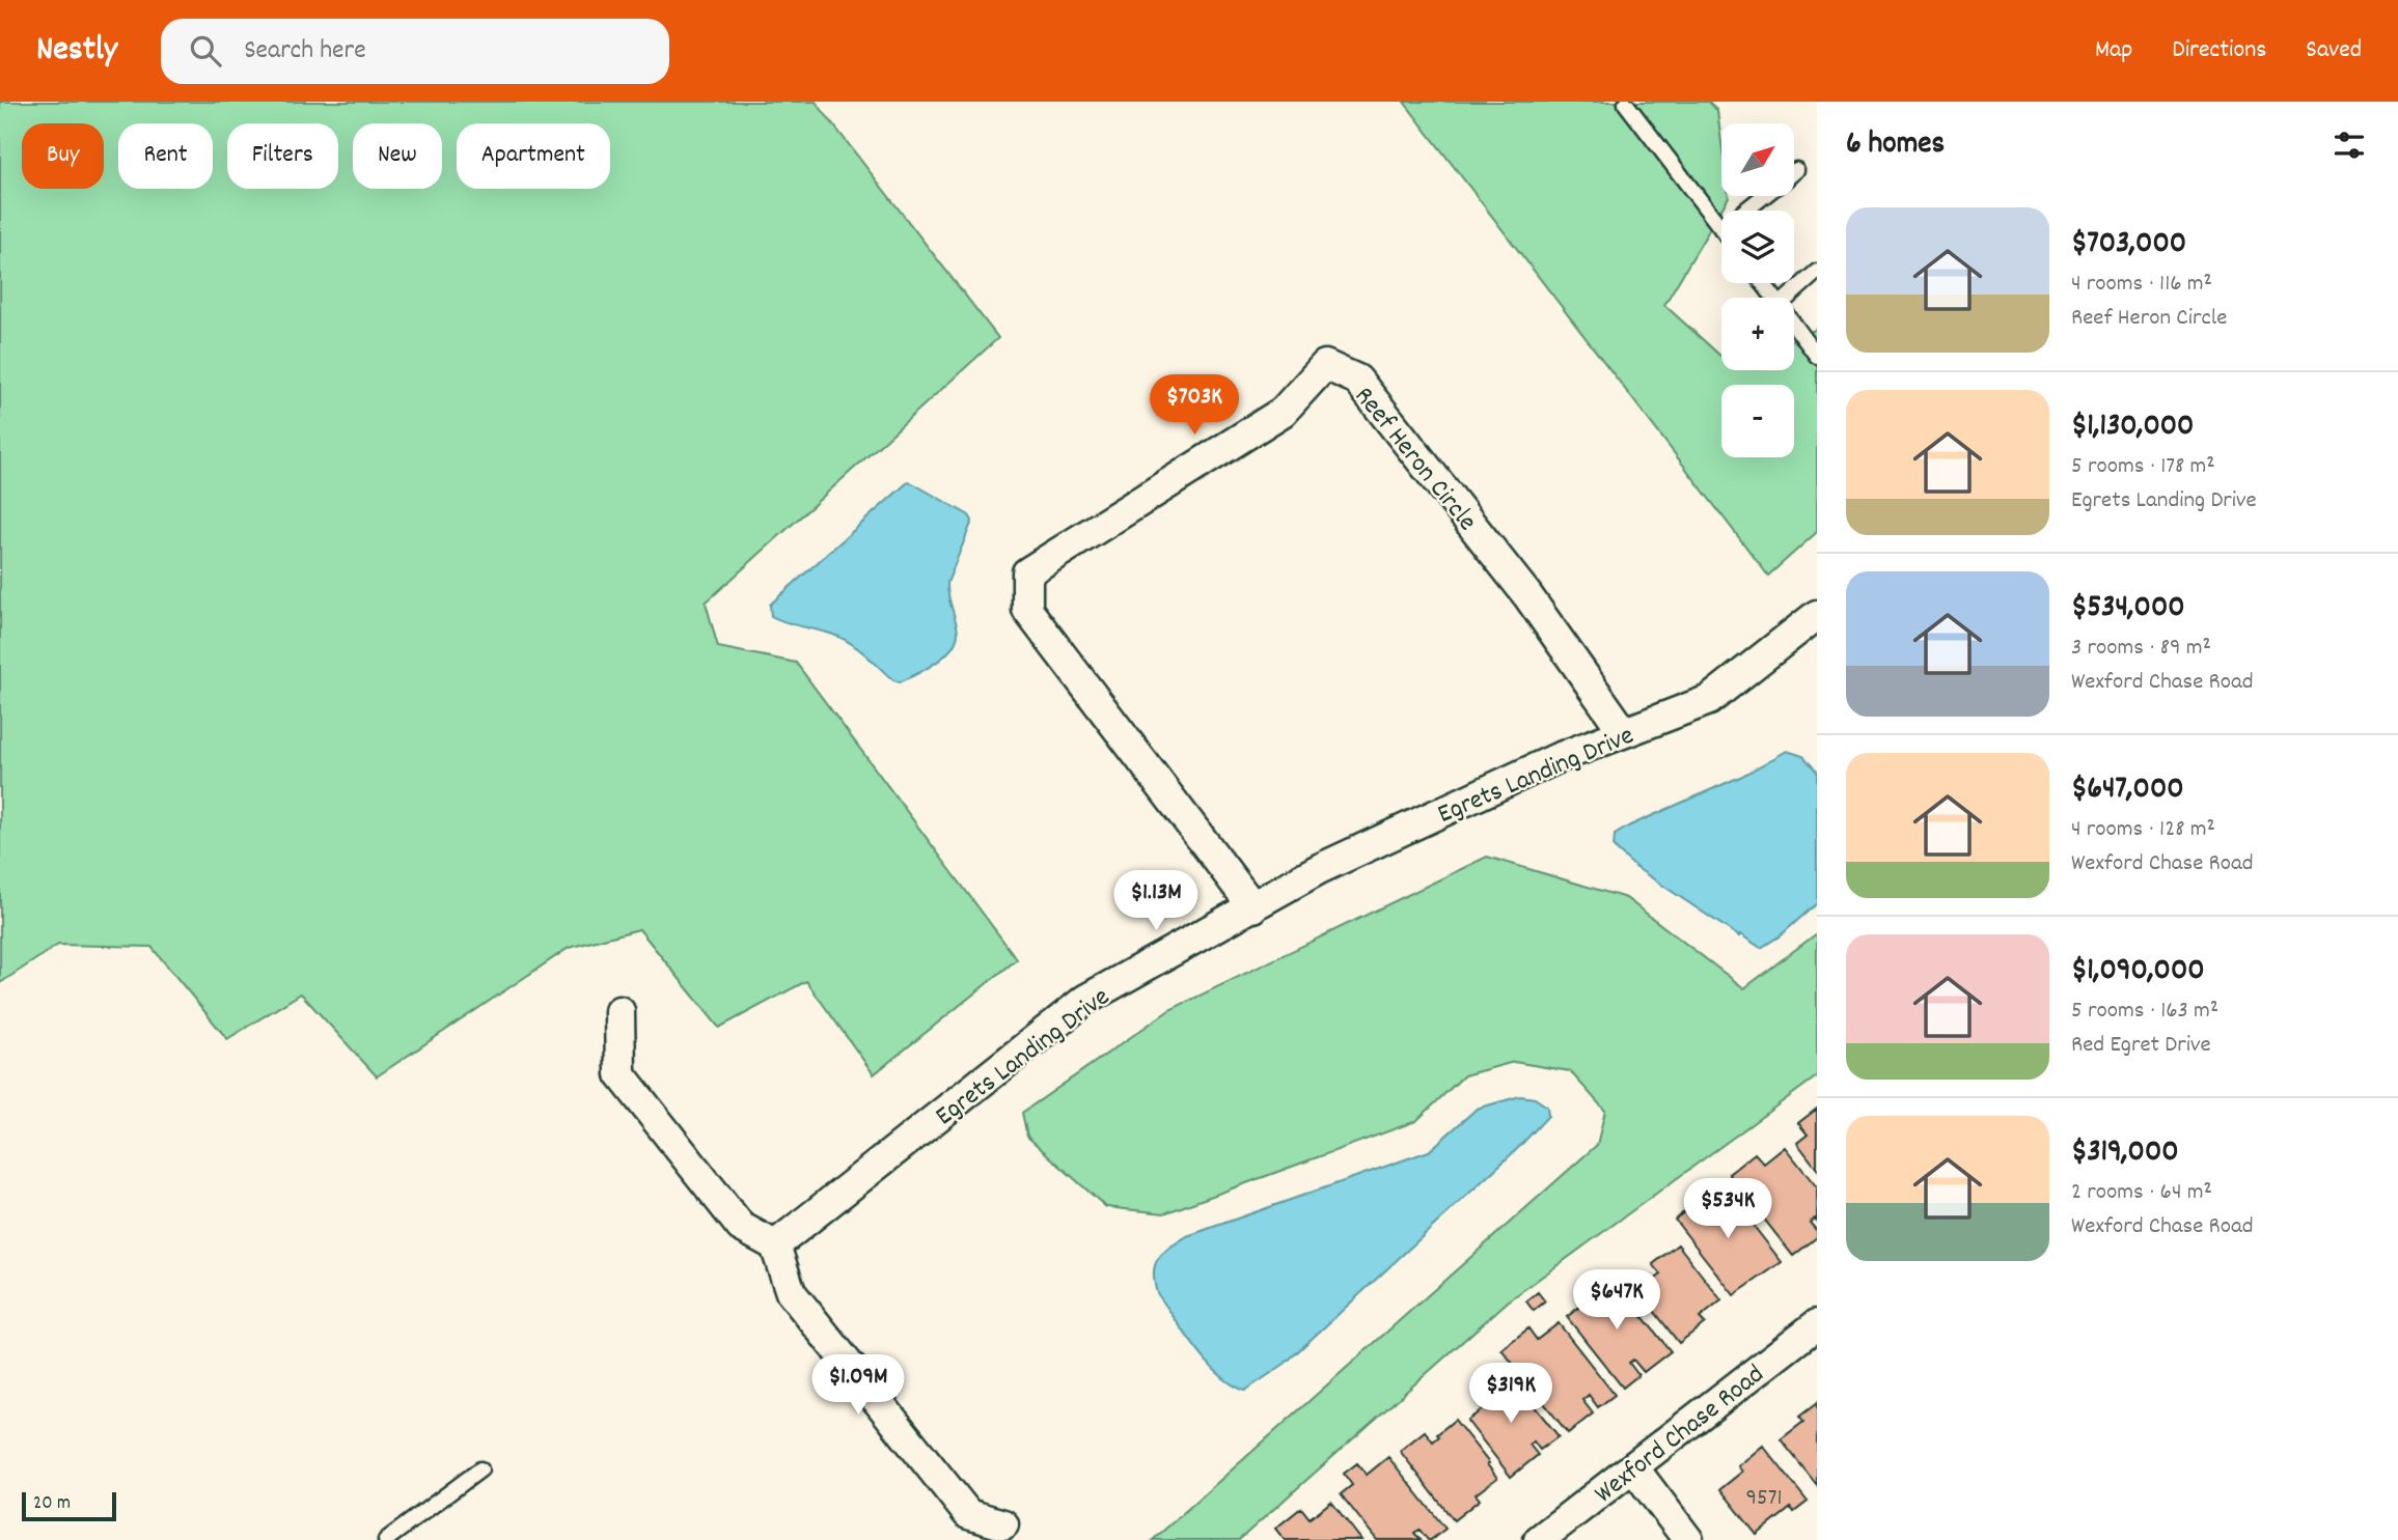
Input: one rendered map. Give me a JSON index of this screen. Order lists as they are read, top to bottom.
{
  "streets": {
    "street": ["Reef Heron Circle", "Egrets Landing Drive", "Wexford Chase Road"]
  },
  "crossings": [
    ["Reef Heron Circle", "Egrets Landing Drive"]
  ],
  "house_numbers": ["9571"],
  "scale_bar": "20 m",
  "north": "top right",
  "page": {
    "header": "Nestly",
    "search": "Search here",
    "nav": ["Map", "Directions", "Saved"],
    "heading": "6 homes",
    "map_buttons": ["+", "−"],
    "chip": [
      "Buy",
      "Rent",
      "Filters",
      "New",
      "Apartment"
    ],
    "list": [
      {
        "name": "$703,000",
        "note": "4 rooms · 116 m² · Reef Heron Circle"
      },
      {
        "name": "$1,130,000",
        "note": "5 rooms · 178 m² · Egrets Landing Drive"
      },
      {
        "name": "$534,000",
        "note": "3 rooms · 89 m² · Wexford Chase Road"
      },
      {
        "name": "$647,000",
        "note": "4 rooms · 128 m² · Wexford Chase Road"
      },
      {
        "name": "$1,090,000",
        "note": "5 rooms · 163 m² · Red Egret Drive"
      },
      {
        "name": "$319,000",
        "note": "2 rooms · 64 m² · Wexford Chase Road"
      }
    ],
    "price": [
      "$703K",
      "$1.13M",
      "$534K",
      "$647K",
      "$1.09M",
      "$319K"
    ],
    "scale": "20 m"
  }
}
